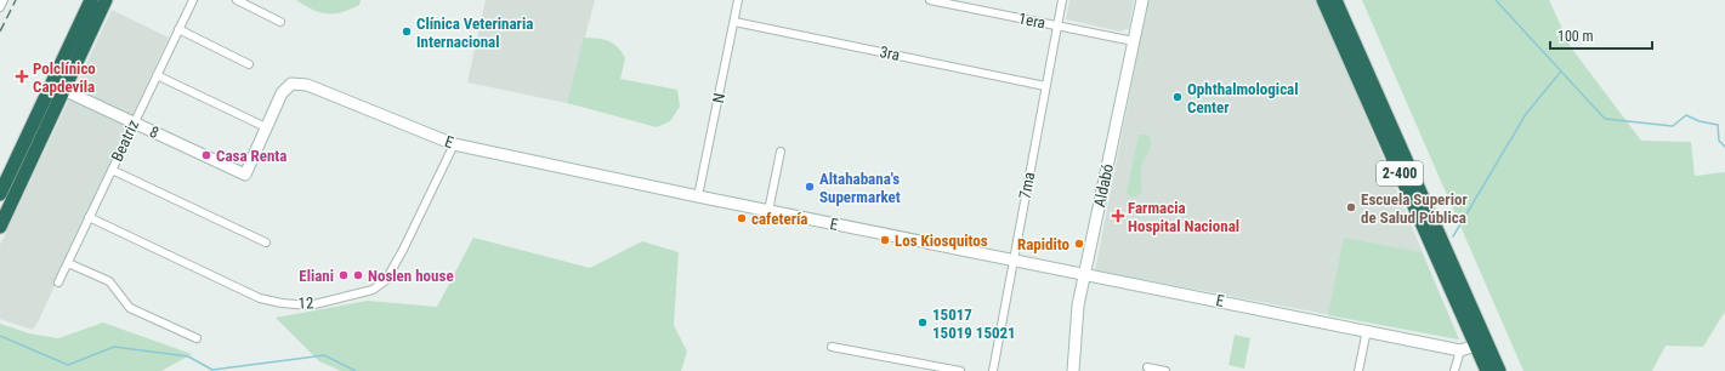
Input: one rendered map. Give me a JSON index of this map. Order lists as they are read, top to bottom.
{
  "streets": {
    "highway": ["2-400"],
    "street": [
      "1era",
      "3ra",
      "N",
      "8",
      "Beatriz",
      "E",
      "7ma",
      "Aldabó",
      "12"
    ]
  },
  "crossings": [
    ["1era", "7ma"],
    ["1era", "Aldabó"],
    ["3ra", "N"],
    ["3ra", "7ma"],
    ["N", "E"],
    ["8", "Beatriz"],
    ["8", "E"],
    ["Beatriz", "12"],
    ["E", "2-400"],
    ["E", "7ma"],
    ["E", "Aldabó"],
    ["E", "12"]
  ],
  "places": {
    "other": [
      "Clínica Veterinaria Internacional",
      "Ophthalmological Center",
      "Casa Renta",
      "Altahabana's Supermarket",
      "Escuela Superior de Salud Pública",
      "cafetería",
      "Los Kiosquitos",
      "Rapidito",
      "Eliani",
      "Noslen house",
      "15017 15019 15021"
    ],
    "health": ["Polclínico Capdevila", "Farmacia Hospital Nacional"]
  },
  "scale_bar": "100 m"
}
